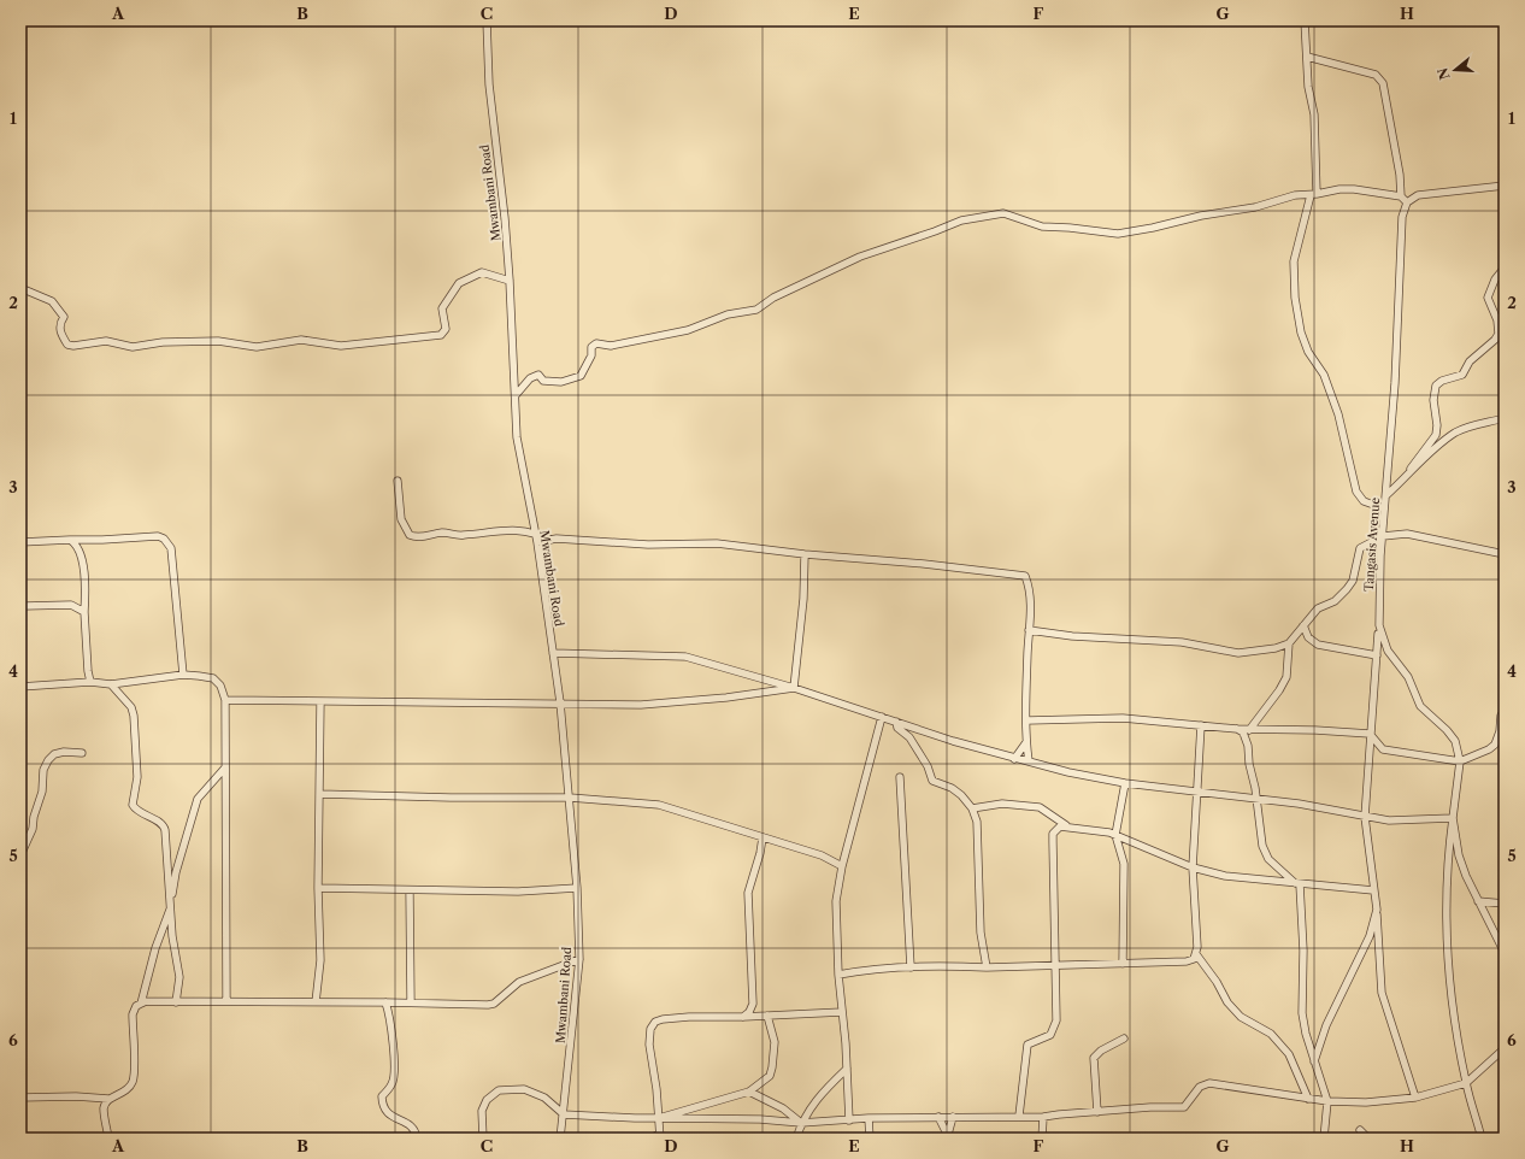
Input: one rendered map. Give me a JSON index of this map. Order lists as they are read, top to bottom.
{
  "streets": {
    "street": ["Mwambani Road", "Tangasis Avenue"]
  },
  "north": "left",
  "grid": {
    "columns": [
      "A",
      "B",
      "C",
      "D",
      "E",
      "F",
      "G",
      "H"
    ],
    "rows": [
      "1",
      "2",
      "3",
      "4",
      "5",
      "6"
    ]
  }
}
